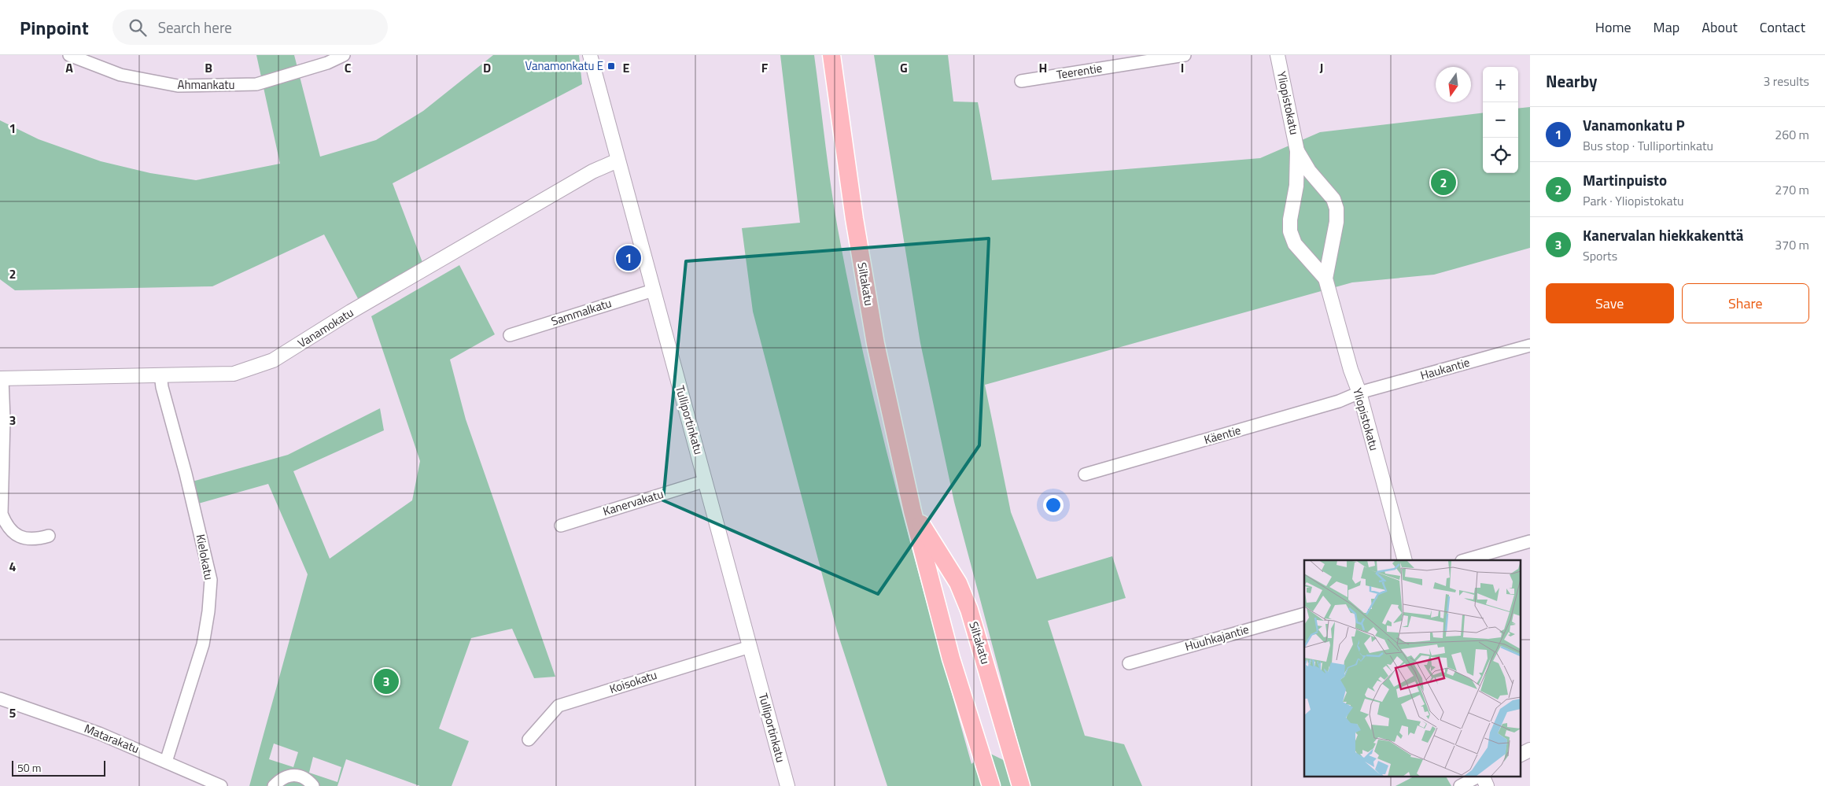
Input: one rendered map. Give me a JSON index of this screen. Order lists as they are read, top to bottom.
{
  "streets": {
    "main road": ["Siltakatu"],
    "street": [
      "Teerentie",
      "Ahmankatu",
      "Yliopistokatu",
      "Sammalkatu",
      "Vanamokatu",
      "Haukantie",
      "Tulliportinkatu",
      "Käentie",
      "Kanervakatu",
      "Kielokatu",
      "Huuhkajantie",
      "Koisokatu",
      "Matarakatu"
    ]
  },
  "crossings": [
    ["Yliopistokatu", "Haukantie"],
    ["Yliopistokatu", "Käentie"],
    ["Sammalkatu", "Tulliportinkatu"],
    ["Vanamokatu", "Tulliportinkatu"],
    ["Vanamokatu", "Kielokatu"],
    ["Haukantie", "Käentie"],
    ["Tulliportinkatu", "Kanervakatu"],
    ["Tulliportinkatu", "Koisokatu"],
    ["Kielokatu", "Matarakatu"]
  ],
  "places": {
    "transit": ["Vanamonkatu E"]
  },
  "scale_bar": "50 m",
  "north": "bottom",
  "page": {
    "header": "Pinpoint",
    "search": "Search here",
    "nav": [
      "Home",
      "Map",
      "About",
      "Contact"
    ],
    "heading": ["Nearby", "3 results"],
    "map_buttons": ["+", "−"],
    "list": [
      {
        "mark": "1",
        "name": "Vanamonkatu P",
        "note": "Bus stop · Tulliportinkatu",
        "value": "260 m"
      },
      {
        "mark": "2",
        "name": "Martinpuisto",
        "note": "Park · Yliopistokatu",
        "value": "270 m"
      },
      {
        "mark": "3",
        "name": "Kanervalan hiekkakenttä",
        "note": "Sports",
        "value": "370 m"
      }
    ],
    "pins": ["2", "1", "3"],
    "buttons": ["Save", "Share"],
    "scale": "50 m"
  },
  "grid": {
    "columns": [
      "A",
      "B",
      "C",
      "D",
      "E",
      "F",
      "G",
      "H",
      "I",
      "J"
    ],
    "rows": [
      "1",
      "2",
      "3",
      "4",
      "5"
    ]
  }
}
